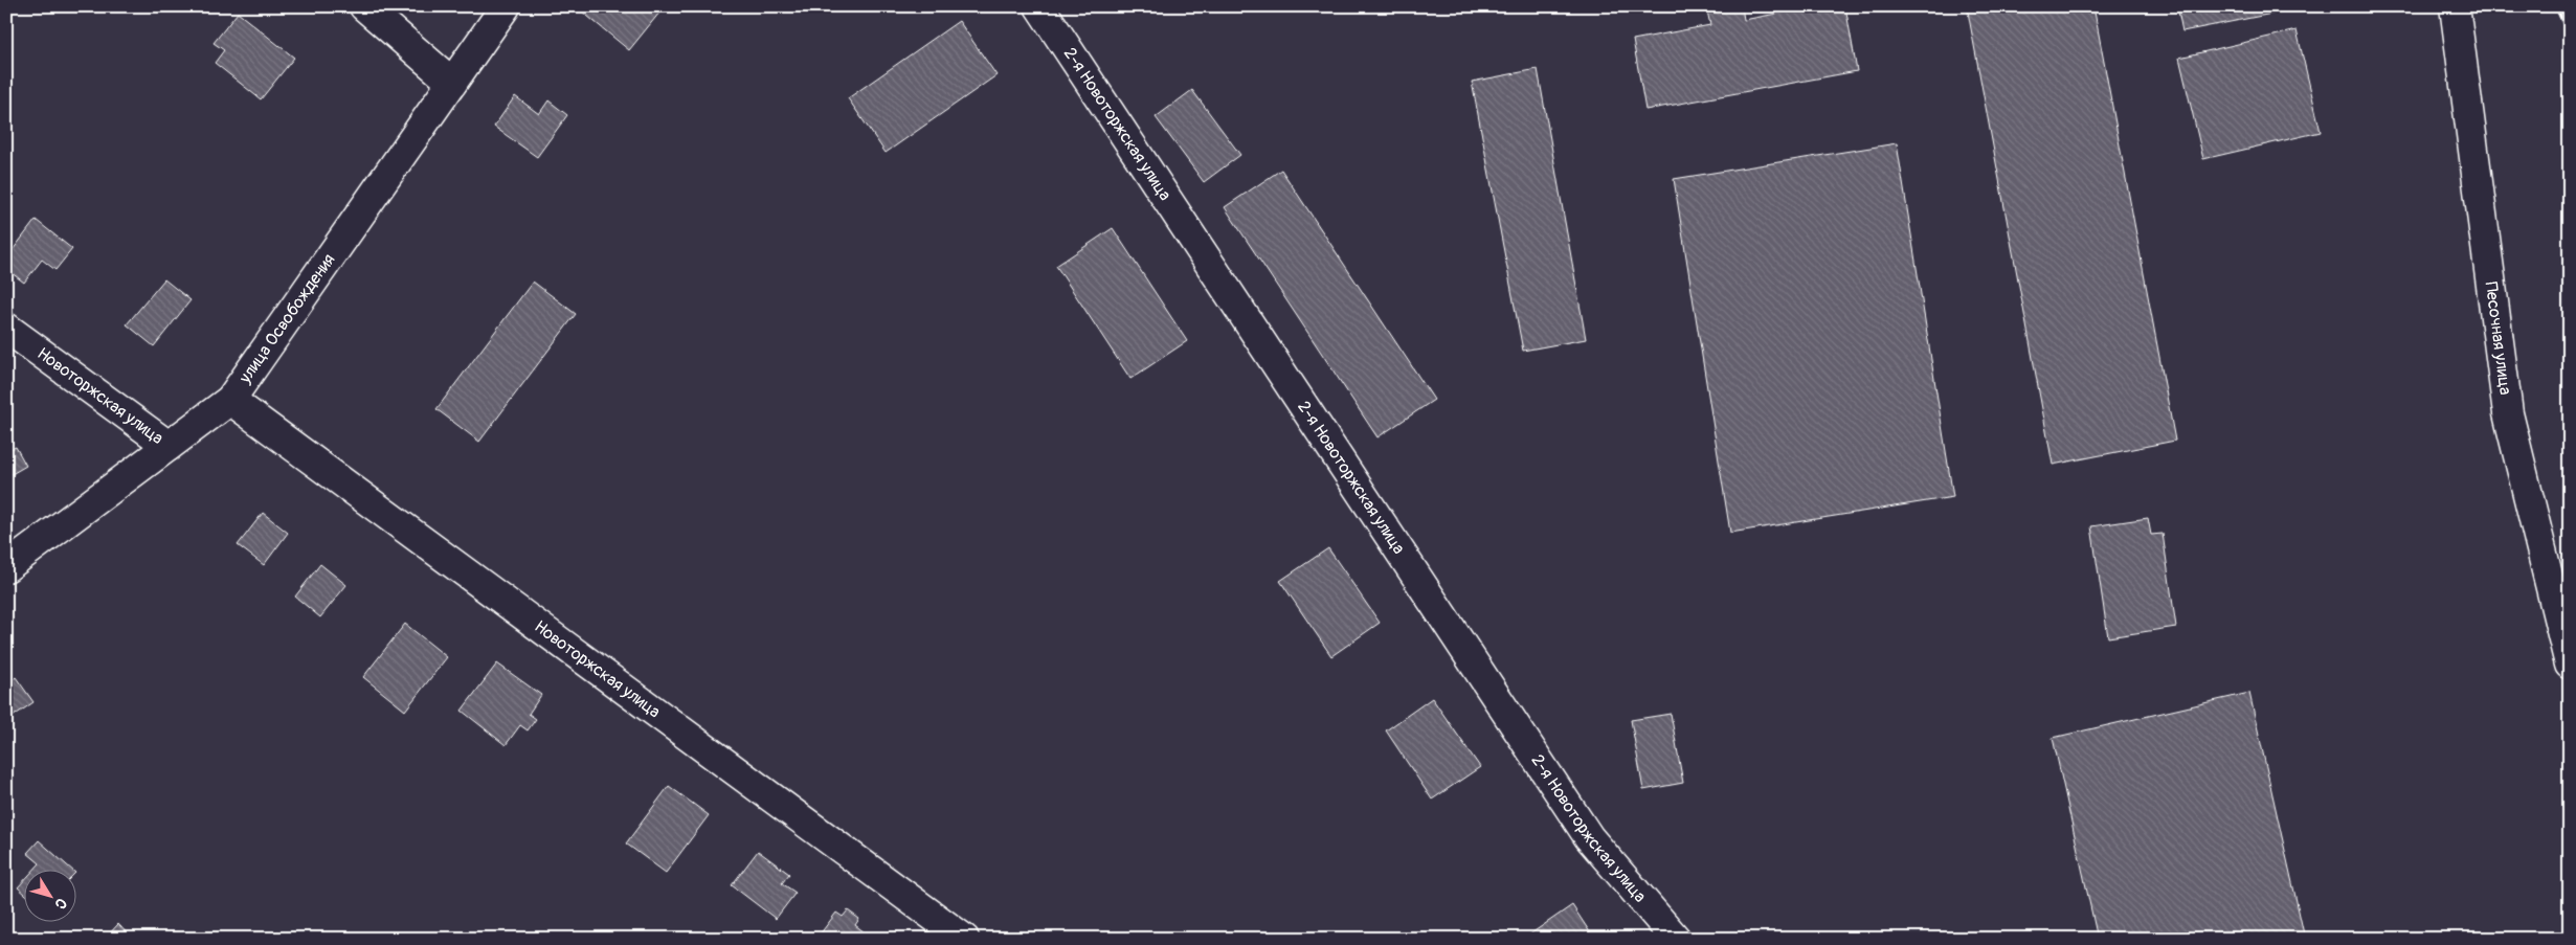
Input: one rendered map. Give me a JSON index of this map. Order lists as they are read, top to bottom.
{
  "streets": {
    "street": [
      "2-я Новоторжская улица",
      "улица Освобождения",
      "Песочная улица",
      "Новоторжская улица"
    ]
  },
  "crossings": [
    ["улица Освобождения", "Новоторжская улица"]
  ],
  "north": "bottom right"
}
